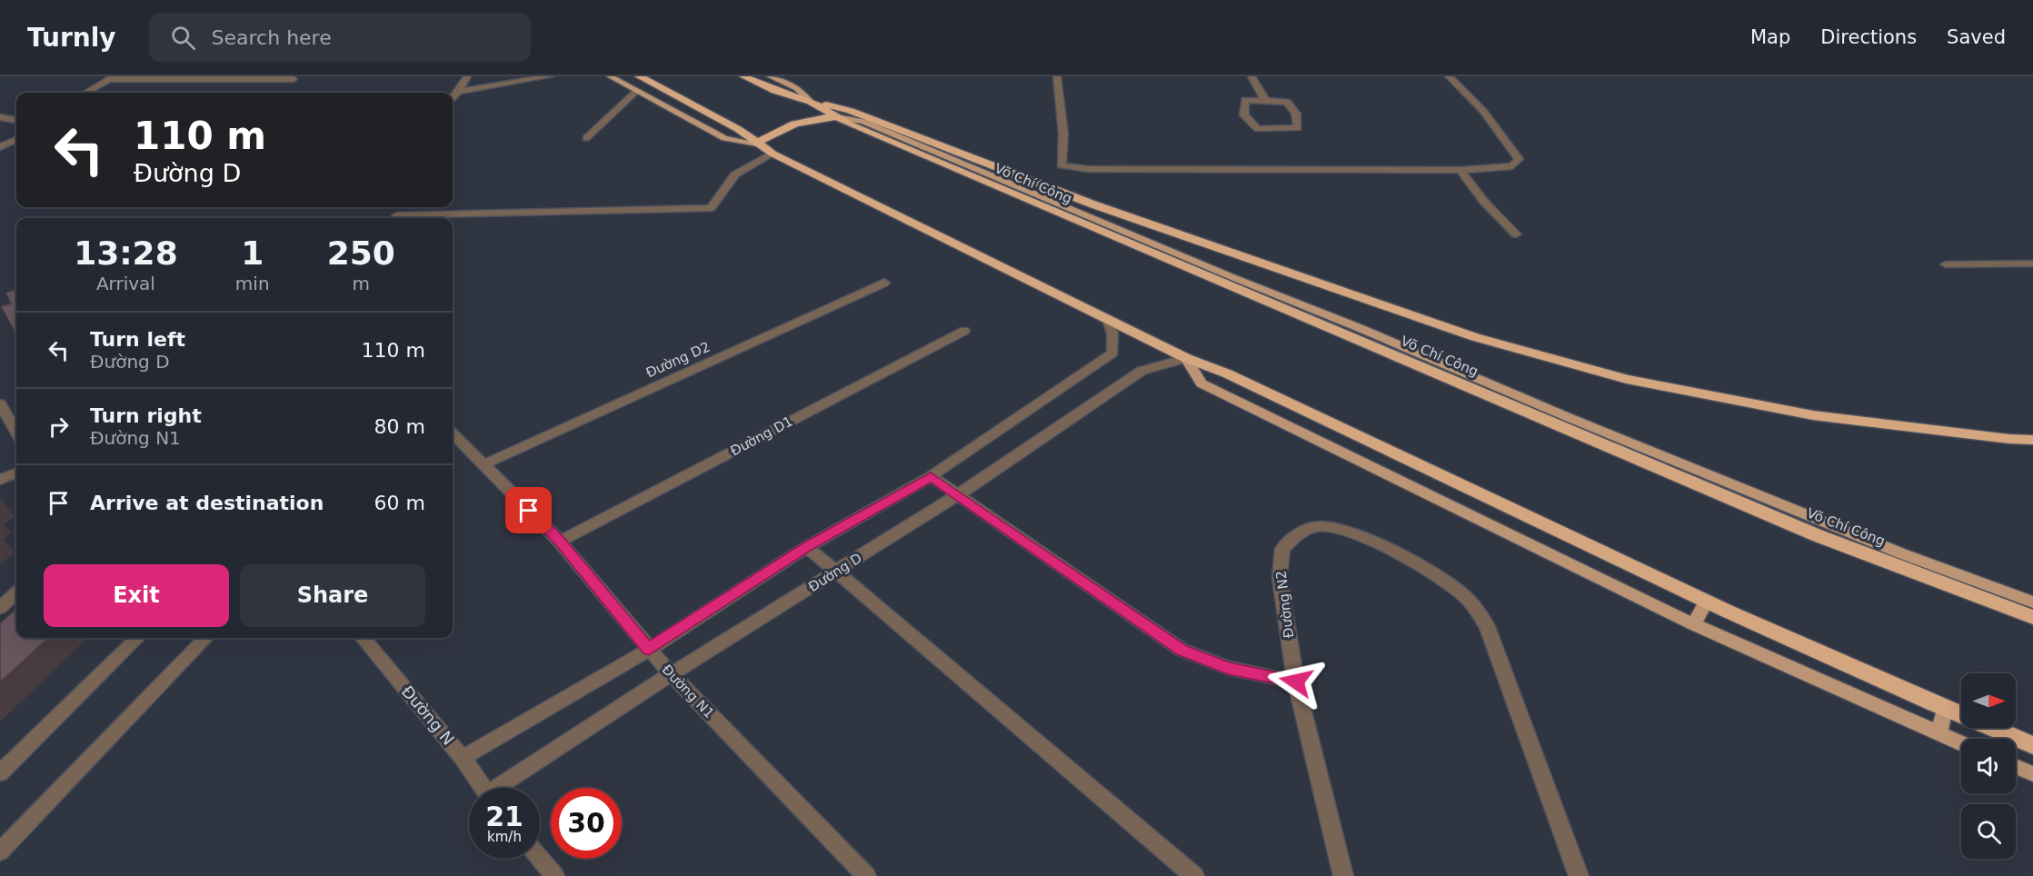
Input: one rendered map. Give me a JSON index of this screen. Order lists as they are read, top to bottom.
{
  "streets": {
    "highway": ["Võ Chí Công"],
    "street": [
      "Đường D2",
      "Đường D1",
      "Đường D",
      "Đường N2",
      "Đường N1",
      "Đường N"
    ]
  },
  "crossings": [
    ["Đường D2", "Đường N1"],
    ["Đường D1", "Đường N1"],
    ["Đường D", "Đường N1"]
  ],
  "north": "right",
  "page": {
    "header": "Turnly",
    "search": "Search here",
    "nav": ["Map", "Directions", "Saved"],
    "turn": ["110 m", "Đường D"],
    "eta": [
      "13:28",
      "Arrival",
      "1",
      "min",
      "250",
      "m"
    ],
    "list": [
      {
        "name": "Turn left",
        "note": "Đường D",
        "value": "110 m"
      },
      {
        "name": "Turn right",
        "note": "Đường N1",
        "value": "80 m"
      },
      {
        "name": "Arrive at destination",
        "value": "60 m"
      }
    ],
    "buttons": ["Exit", "Share"],
    "speed": "21 km/h",
    "limit": "30"
  }
}
